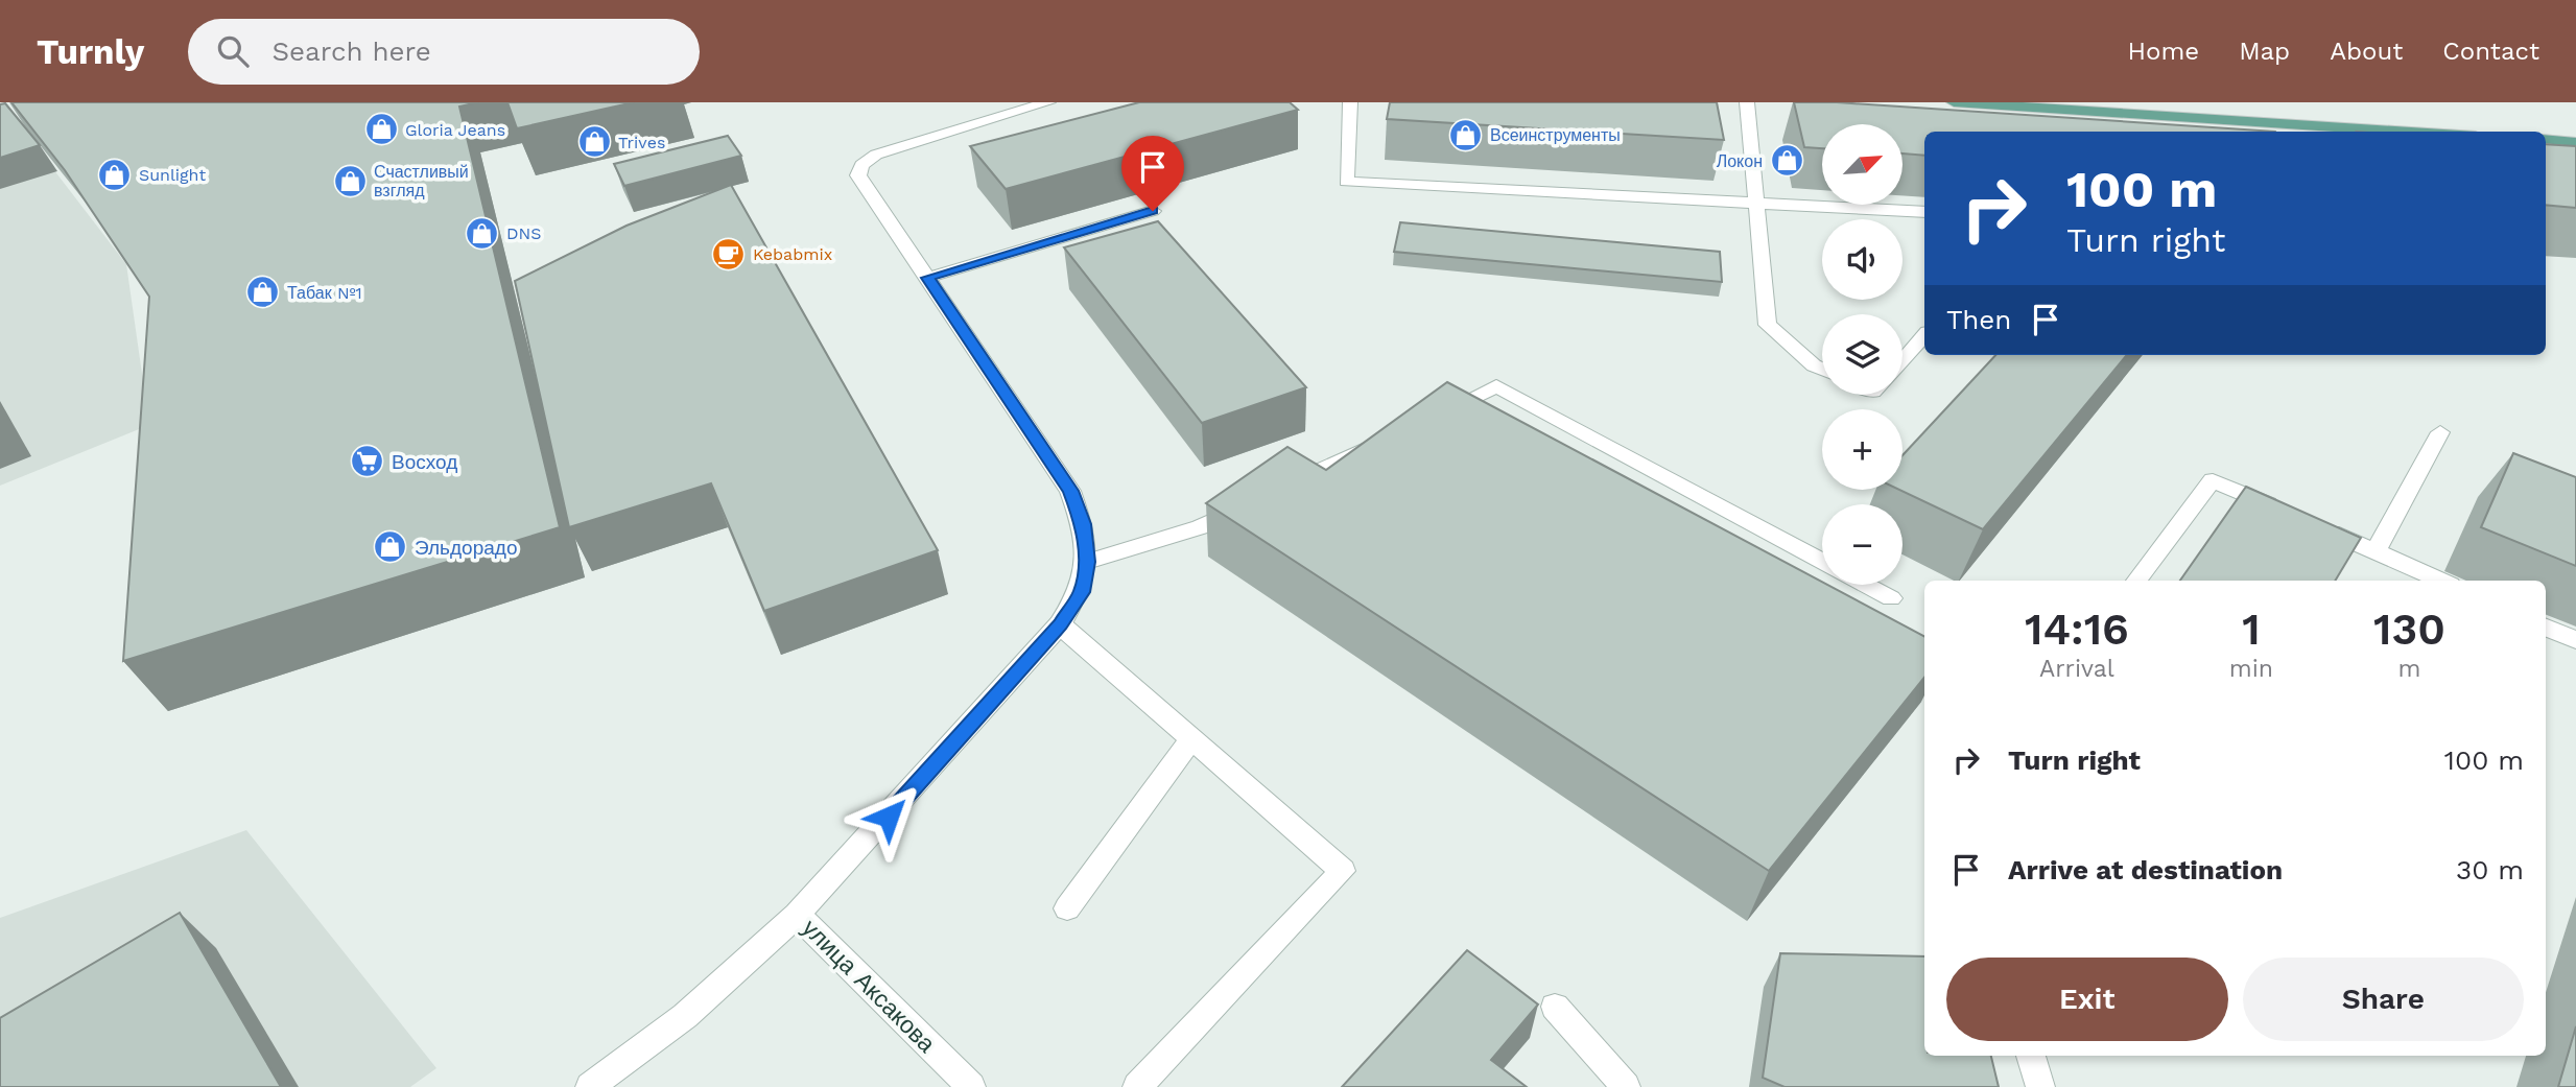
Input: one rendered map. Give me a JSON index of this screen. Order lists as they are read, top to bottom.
{
  "streets": {
    "street": ["улица Аксакова"]
  },
  "places": {
    "shop": [
      "Gloria Jeans",
      "Всеинструменты",
      "Trives",
      "Локон",
      "Sunlight",
      "Счастливый взгляд",
      "DNS",
      "Табак №1",
      "Эльдорадо"
    ],
    "cafe": ["Kebabmix"],
    "supermarket": ["Восход"]
  },
  "north": "top right",
  "page": {
    "header": "Turnly",
    "search": "Search here",
    "nav": [
      "Home",
      "Map",
      "About",
      "Contact"
    ],
    "map_buttons": ["+", "−"],
    "turn": ["100 m", "Turn right"],
    "then": "Then",
    "eta": [
      "14:16",
      "Arrival",
      "1",
      "min",
      "130",
      "m"
    ],
    "list": [
      {
        "name": "Turn right",
        "value": "100 m"
      },
      {
        "name": "Arrive at destination",
        "value": "30 m"
      }
    ],
    "buttons": ["Exit", "Share"]
  }
}
